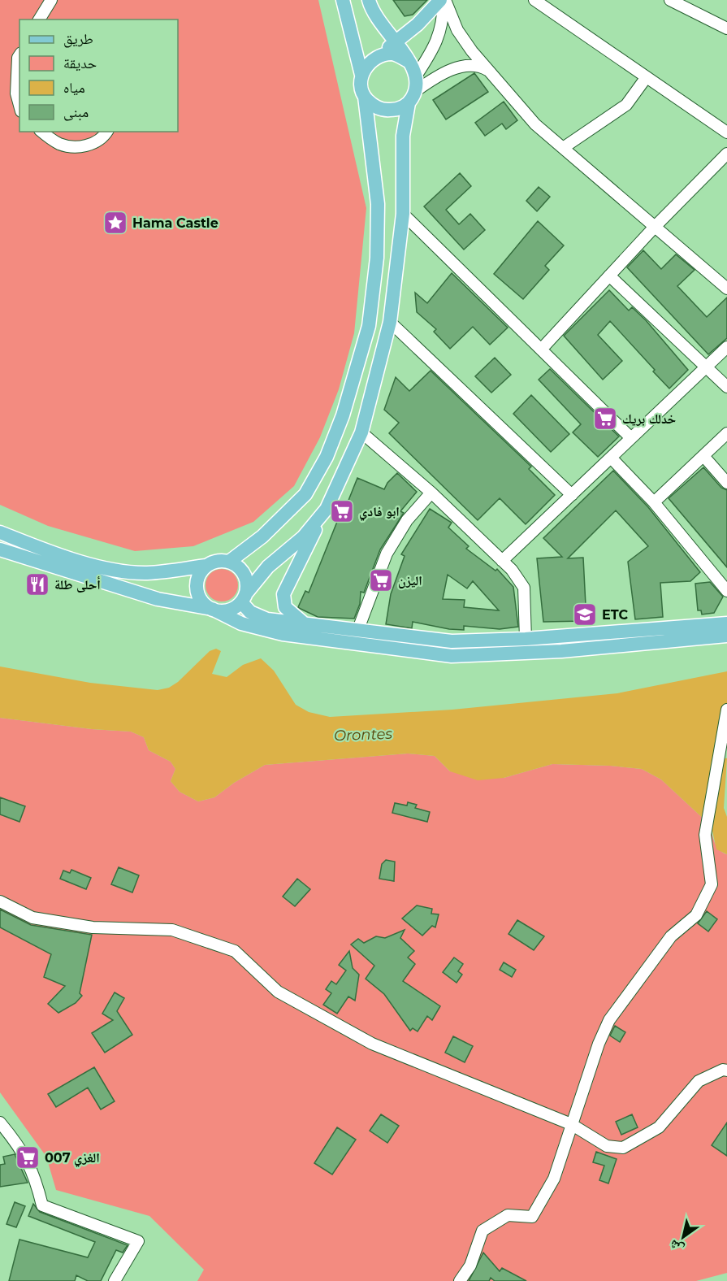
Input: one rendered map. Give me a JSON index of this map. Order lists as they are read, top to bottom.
{
  "water": ["Orontes"],
  "places": {
    "place": ["Hama Castle"],
    "supermarket": [
      "خدلك بريك",
      "ابو فادي",
      "اليزن",
      "الغزي 007"
    ],
    "restaurant": ["أحلى طلة"],
    "school or university": ["ETC"]
  },
  "legend": [
    "طريق",
    "حديقة",
    "مياه",
    "مبنى"
  ],
  "north": "bottom left"
}
